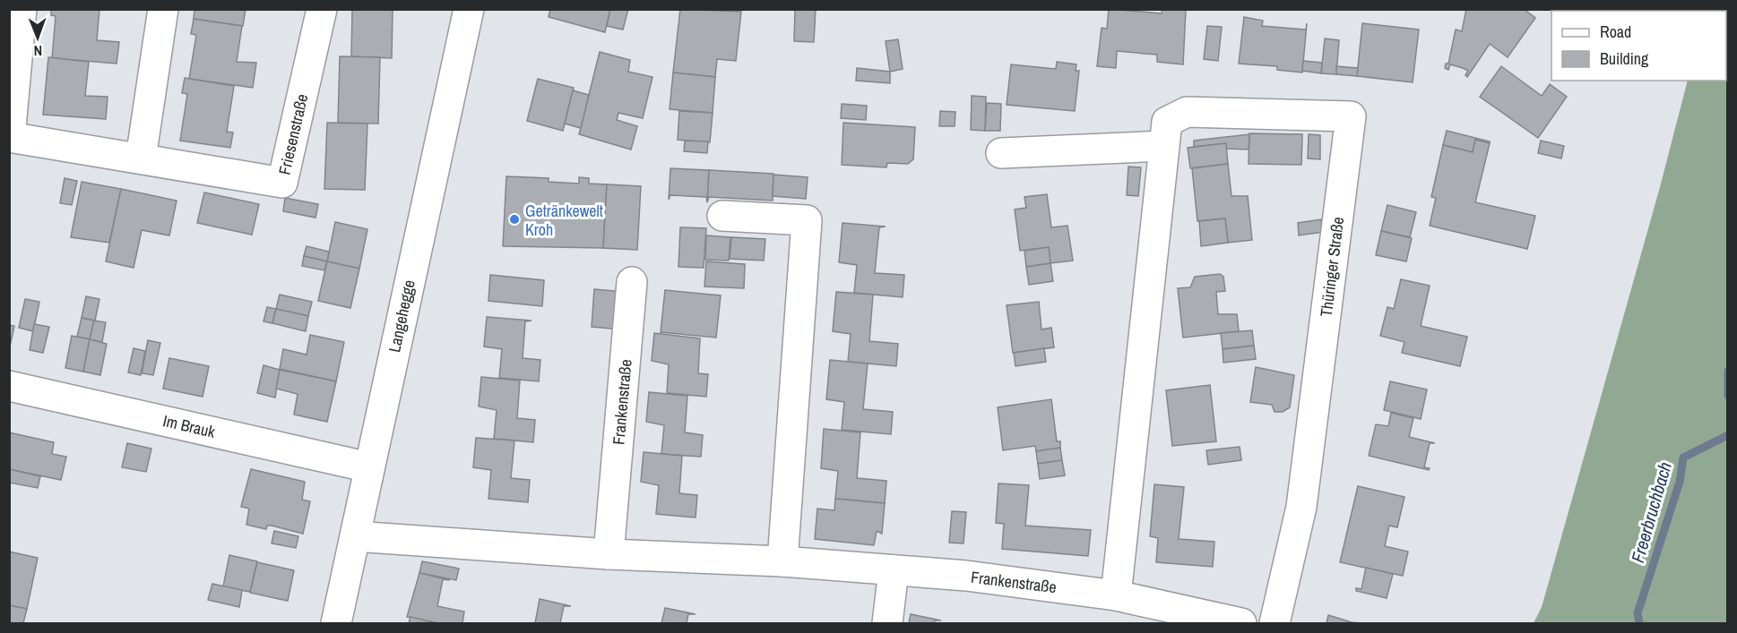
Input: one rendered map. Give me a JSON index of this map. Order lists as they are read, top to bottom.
{
  "streets": {
    "street": [
      "Friesenstraße",
      "Thüringer Straße",
      "Langehegge",
      "Frankenstraße",
      "Im Brauk"
    ]
  },
  "crossings": [
    ["Thüringer Straße", "Frankenstraße"],
    ["Langehegge", "Frankenstraße"],
    ["Langehegge", "Im Brauk"]
  ],
  "water": ["Freerbruchbach"],
  "places": ["Getränkewelt Kroh"],
  "legend": ["Road", "Building"],
  "north": "bottom"
}
